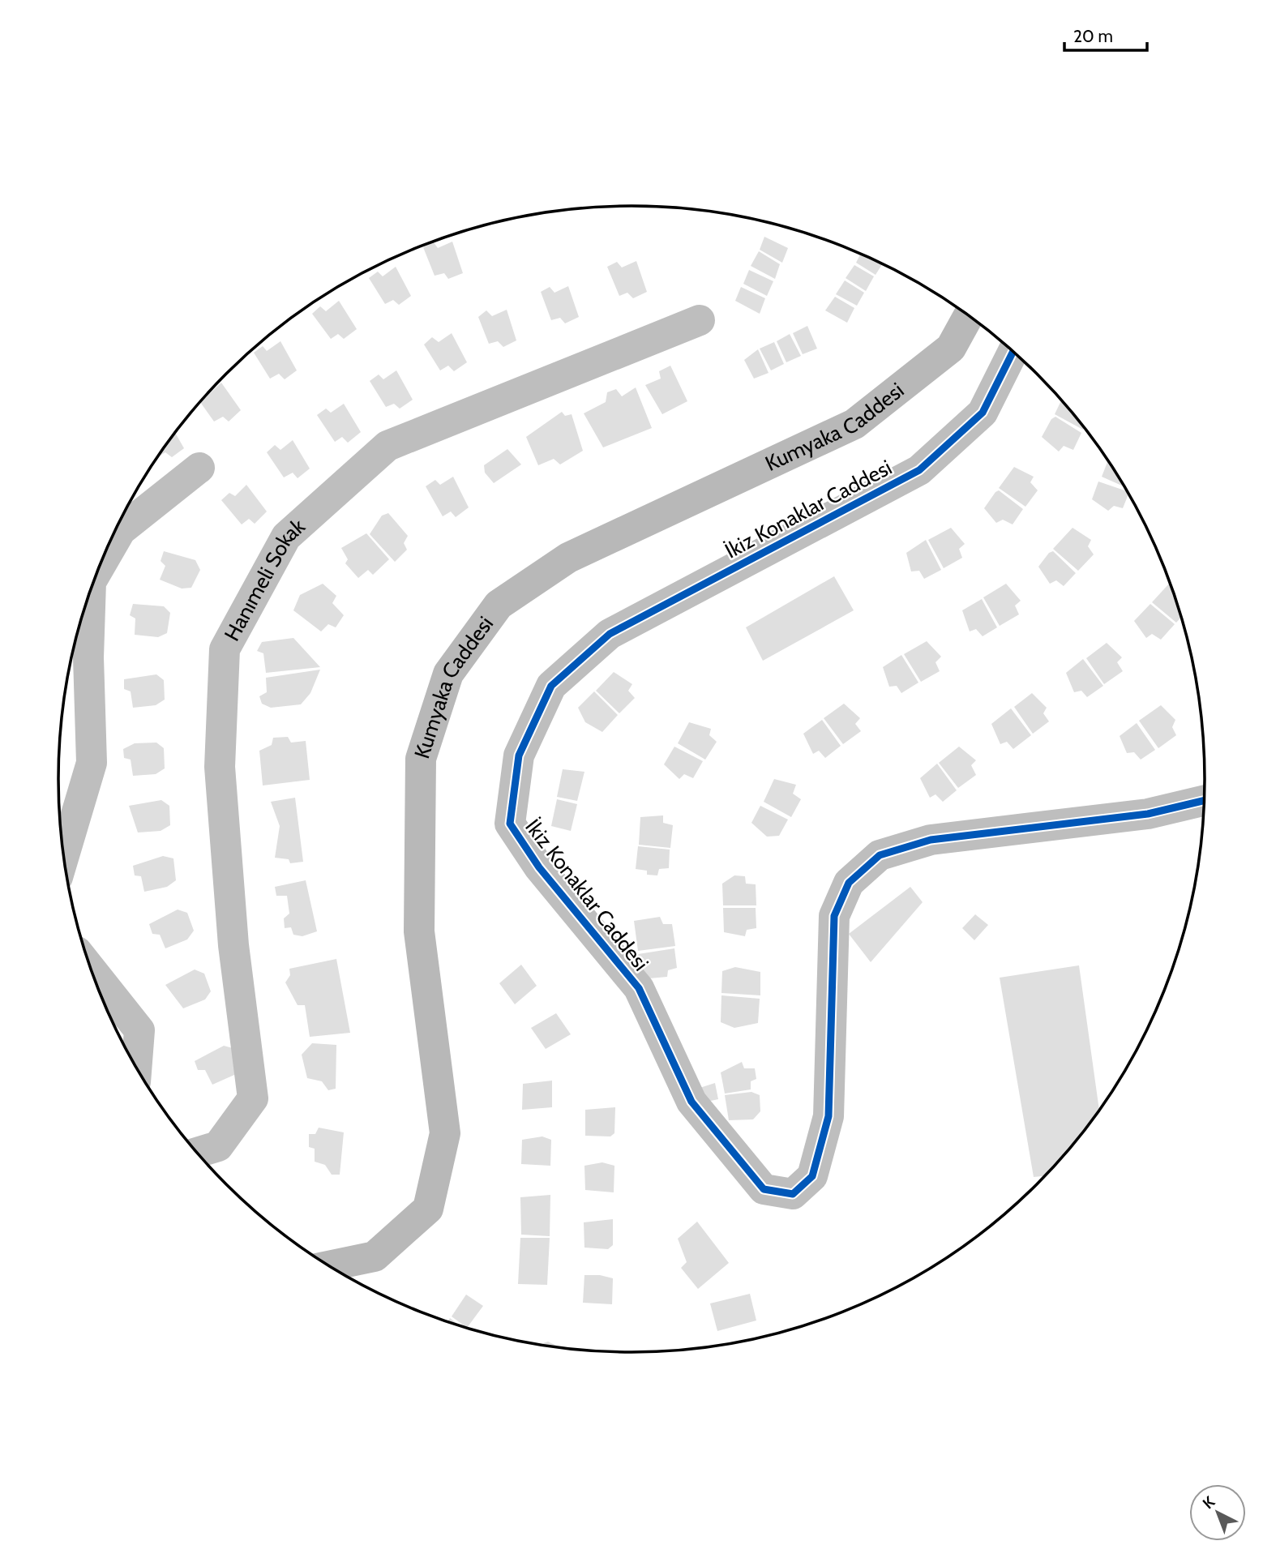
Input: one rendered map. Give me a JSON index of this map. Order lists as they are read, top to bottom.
{
  "streets": {
    "main road": ["Kumyaka Caddesi"],
    "street": ["İkiz Konaklar Caddesi", "Hanımeli Sokak"]
  },
  "scale_bar": "20 m",
  "north": "top left"
}
